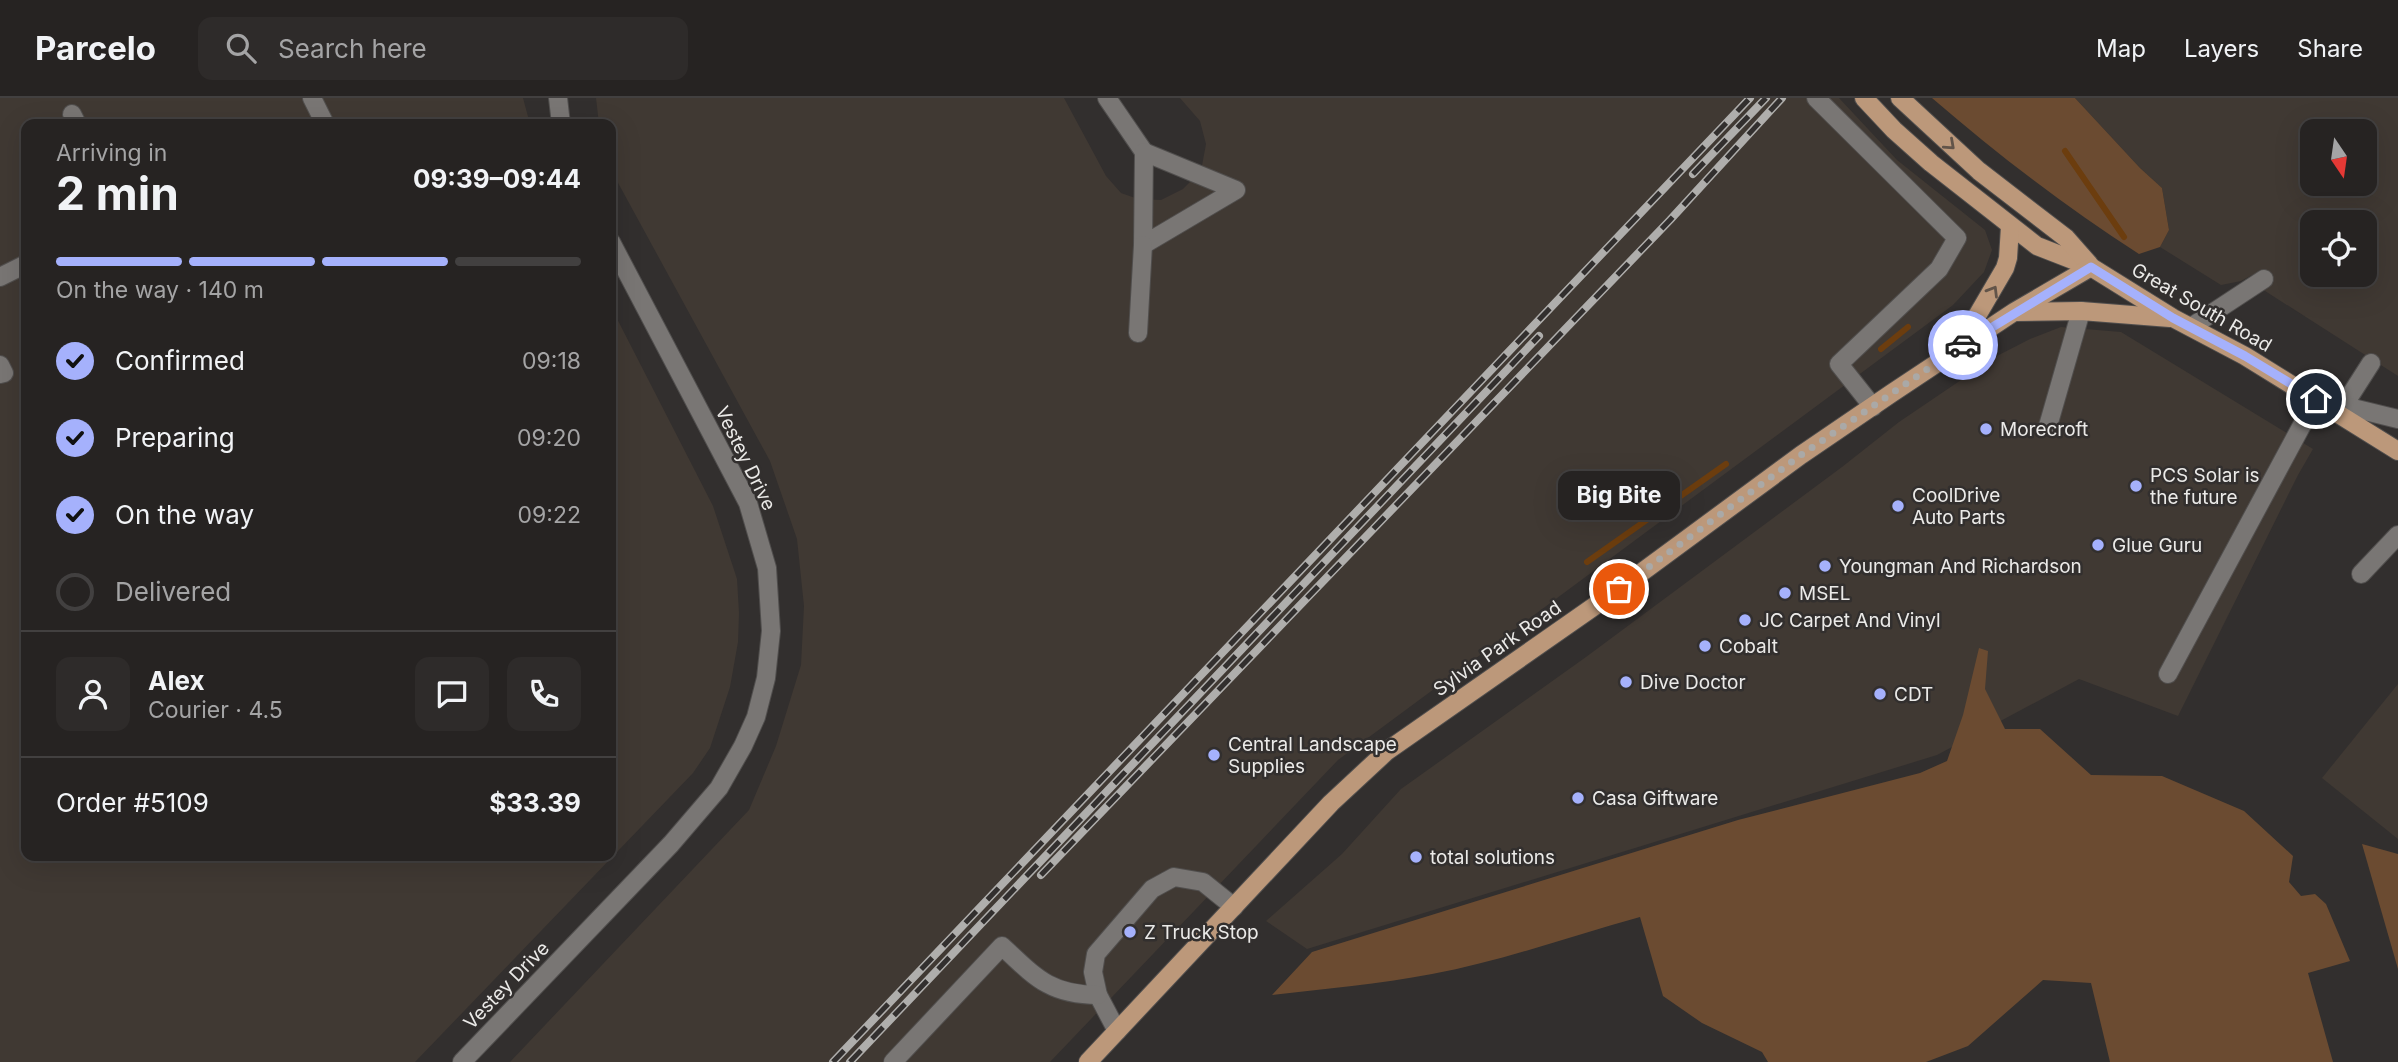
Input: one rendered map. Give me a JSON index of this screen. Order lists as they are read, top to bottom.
{
  "streets": {
    "main road": ["Great South Road", "Sylvia Park Road"],
    "street": ["Vestey Drive"]
  },
  "crossings": [
    ["Great South Road", "Sylvia Park Road"]
  ],
  "places": [
    "Morecroft",
    "PCS Solar is the future",
    "CoolDrive Auto Parts",
    "Glue Guru",
    "Youngman And Richardson",
    "Big Bite",
    "MSEL",
    "JC Carpet And Vinyl",
    "Cobalt",
    "Dive Doctor",
    "CDT",
    "Central Landscape Supplies",
    "Casa Giftware",
    "total solutions",
    "Z Truck Stop"
  ],
  "north": "bottom",
  "page": {
    "header": "Parcelo",
    "search": "Search here",
    "nav": ["Map", "Layers", "Share"],
    "heading": ["2 min", "Arriving in", "09:39–09:44"],
    "panel": [
      "Alex",
      "Courier · 4.5",
      "Order #5109",
      "$33.39"
    ],
    "bar": "On the way · 140 m",
    "list": [
      ["Confirmed", "09:18"],
      ["Preparing", "09:20"],
      ["On the way", "09:22"],
      "Delivered"
    ],
    "bubble": "Big Bite"
  }
}
